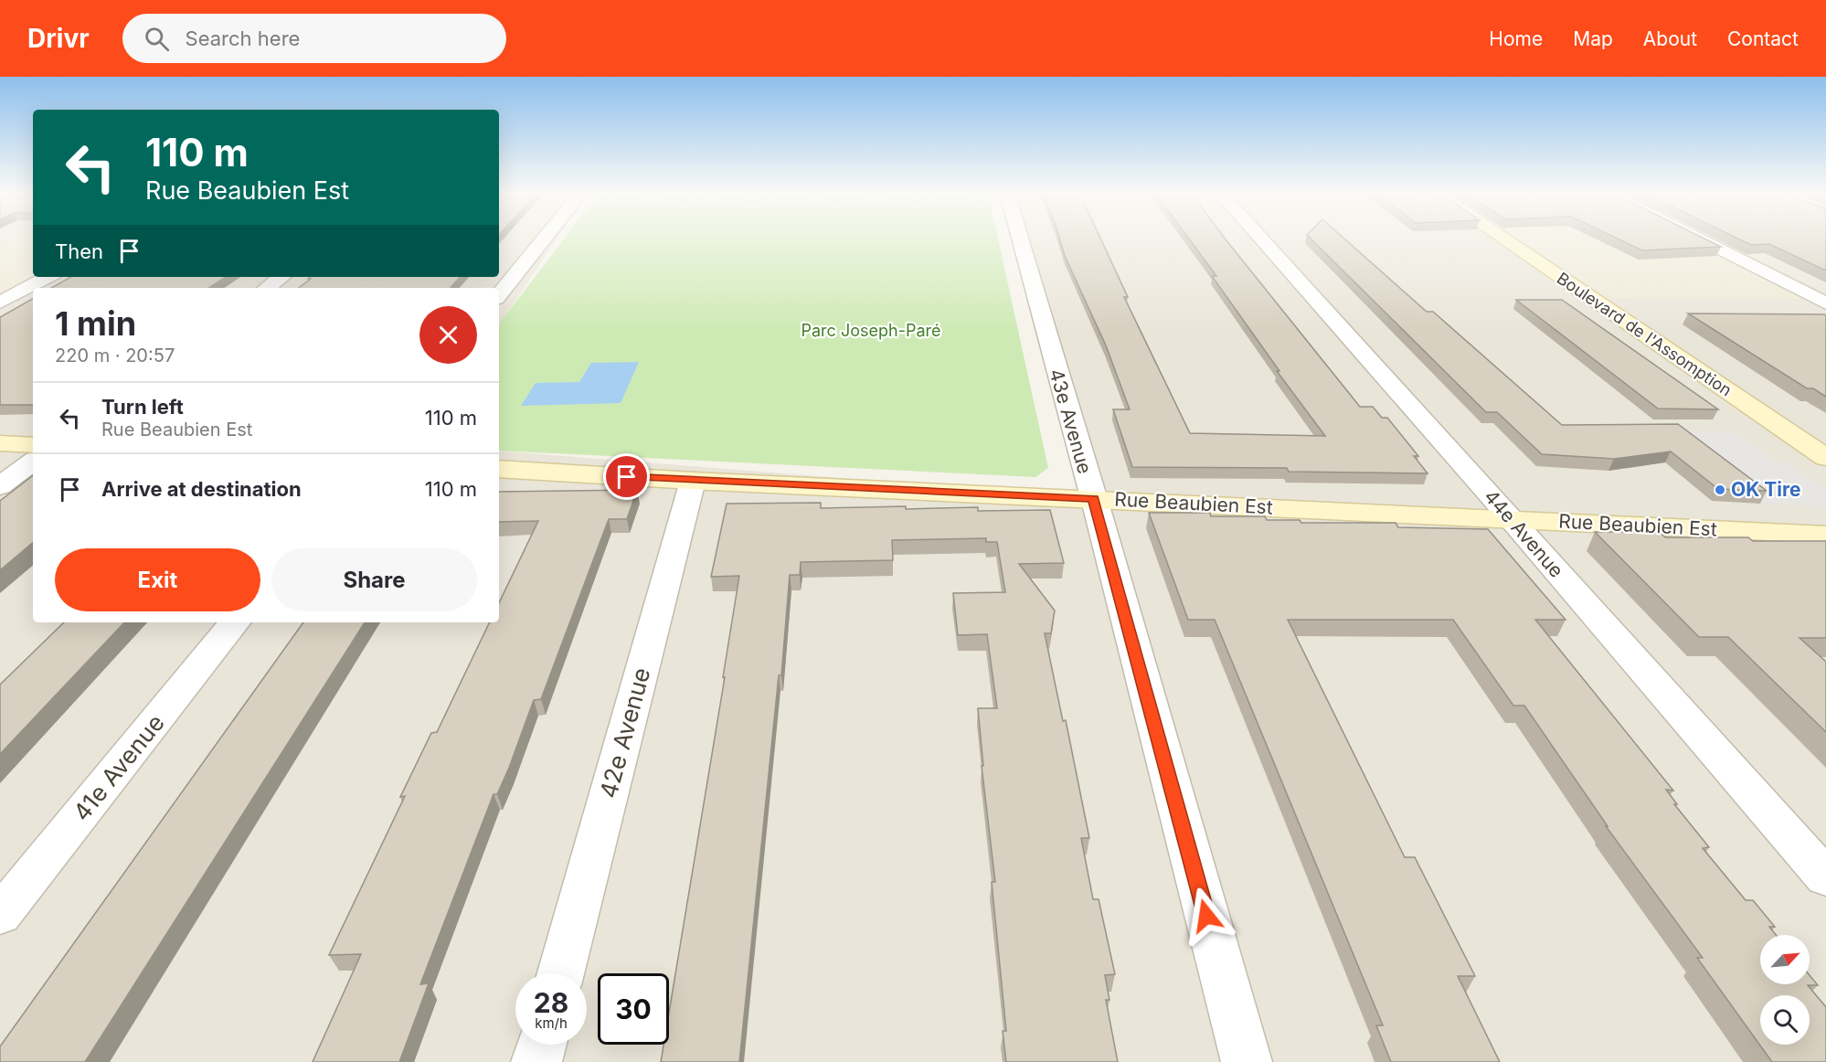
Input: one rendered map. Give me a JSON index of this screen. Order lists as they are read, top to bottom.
{
  "streets": {
    "street": [
      "Boulevard de l'Assomption",
      "43e Avenue",
      "Rue Beaubien Est",
      "44e Avenue",
      "42e Avenue",
      "41e Avenue"
    ]
  },
  "crossings": [
    ["43e Avenue", "Rue Beaubien Est"],
    ["Rue Beaubien Est", "44e Avenue"],
    ["Rue Beaubien Est", "42e Avenue"]
  ],
  "parks": ["Parc Joseph-Paré"],
  "places": ["OK Tire"],
  "north": "top right",
  "page": {
    "header": "Drivr",
    "search": "Search here",
    "nav": [
      "Home",
      "Map",
      "About",
      "Contact"
    ],
    "turn": ["110 m", "Rue Beaubien Est"],
    "then": "Then",
    "heading": ["1 min", "220 m · 20:57"],
    "list": [
      {
        "name": "Turn left",
        "note": "Rue Beaubien Est",
        "value": "110 m"
      },
      {
        "name": "Arrive at destination",
        "value": "110 m"
      }
    ],
    "buttons": ["Exit", "Share"],
    "speed": "28 km/h",
    "limit": "30"
  }
}
